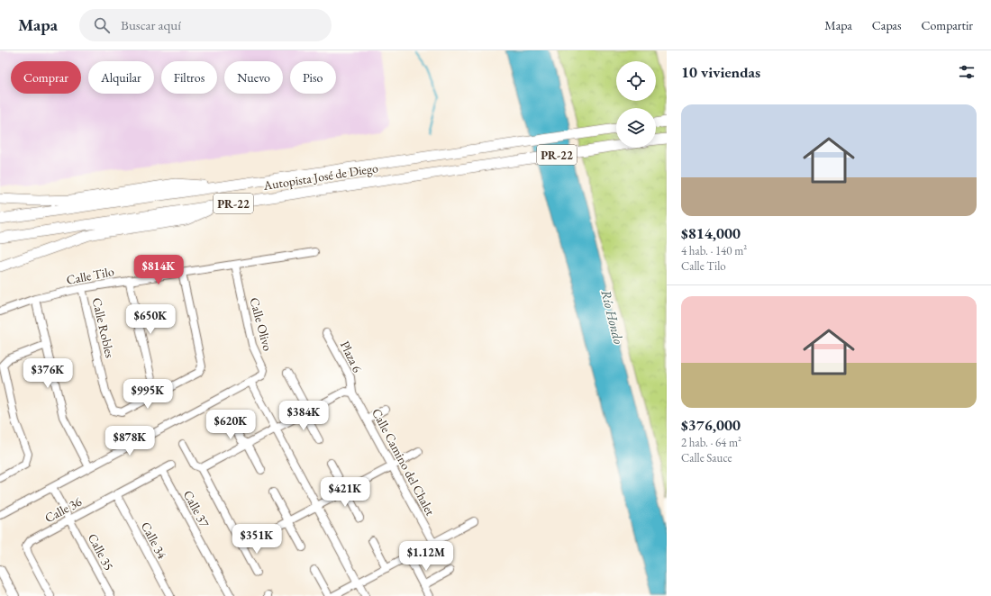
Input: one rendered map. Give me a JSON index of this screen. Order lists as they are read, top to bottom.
{
  "streets": {
    "highway": ["PR-22", "Autopista José de Diego"],
    "street": [
      "Calle Tilo",
      "Calle Olivo",
      "Calle Robles",
      "Plaza 6",
      "Calle Camino del Chalet",
      "Calle 37",
      "Calle 36",
      "Calle 34",
      "Calle 35"
    ]
  },
  "crossings": [
    ["Calle Tilo", "Calle Olivo"],
    ["Calle Tilo", "Calle Robles"],
    ["Plaza 6", "Calle Camino del Chalet"],
    ["Calle 37", "Calle 36"],
    ["Calle 36", "Calle 34"],
    ["Calle 36", "Calle 35"]
  ],
  "water": ["Río Hondo"],
  "page": {
    "header": "Mapa",
    "search": "Buscar aquí",
    "nav": ["Mapa", "Capas", "Compartir"],
    "heading": "10 viviendas",
    "chip": [
      "Comprar",
      "Alquilar",
      "Filtros",
      "Nuevo",
      "Piso"
    ],
    "list": [
      {
        "name": "$814,000",
        "note": "4 hab. · 140 m² · Calle Tilo"
      },
      {
        "name": "$376,000",
        "note": "2 hab. · 64 m² · Calle Sauce"
      }
    ],
    "price": [
      "$814K",
      "$650K",
      "$376K",
      "$995K",
      "$384K",
      "$620K",
      "$878K",
      "$421K",
      "$351K",
      "$1.12M"
    ]
  }
}
